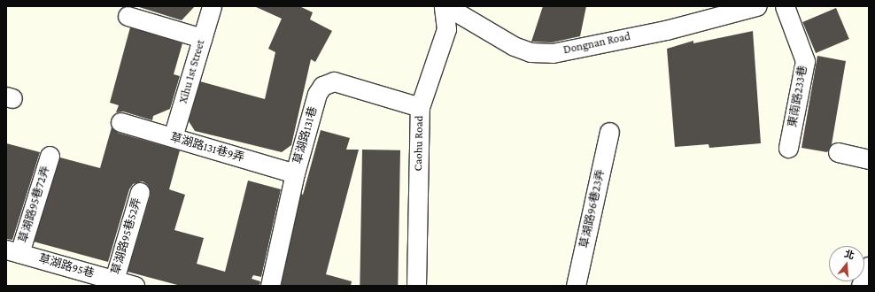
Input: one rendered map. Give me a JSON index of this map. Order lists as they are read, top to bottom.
{
  "streets": {
    "street": [
      "Dongnan Road",
      "Xihu 1st Street",
      "東南路233巷",
      "草湖路131巷",
      "Caohu Road",
      "草湖路131巷9弄",
      "草湖路95巷72弄",
      "草湖路96巷23弄",
      "草湖路95巷52弄",
      "草湖路95巷"
    ]
  },
  "crossings": [
    ["Dongnan Road", "Caohu Road"],
    ["Xihu 1st Street", "草湖路131巷9弄"],
    ["草湖路131巷", "Caohu Road"],
    ["草湖路131巷", "草湖路131巷9弄"],
    ["草湖路95巷72弄", "草湖路95巷"],
    ["草湖路95巷52弄", "草湖路95巷"]
  ],
  "north": "top"
}
